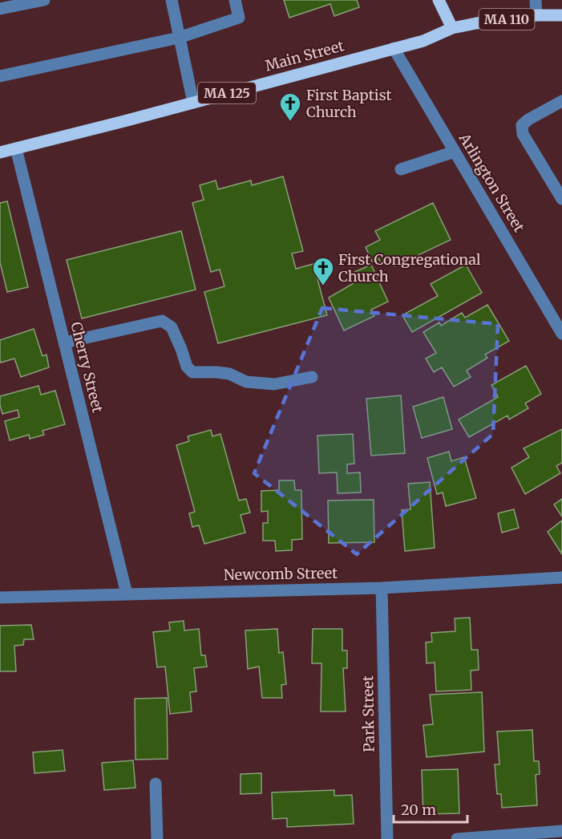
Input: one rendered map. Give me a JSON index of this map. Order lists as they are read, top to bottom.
{
  "streets": {
    "main road": ["MA 110", "Main Street", "MA 125"],
    "street": [
      "Arlington Street",
      "Cherry Street",
      "Newcomb Street",
      "Park Street"
    ]
  },
  "crossings": [
    ["Main Street", "Arlington Street"],
    ["Main Street", "Cherry Street"],
    ["Cherry Street", "Newcomb Street"],
    ["Newcomb Street", "Park Street"]
  ],
  "places": {
    "church": ["First Baptist Church", "First Congregational Church"]
  },
  "scale_bar": "20 m"
}
